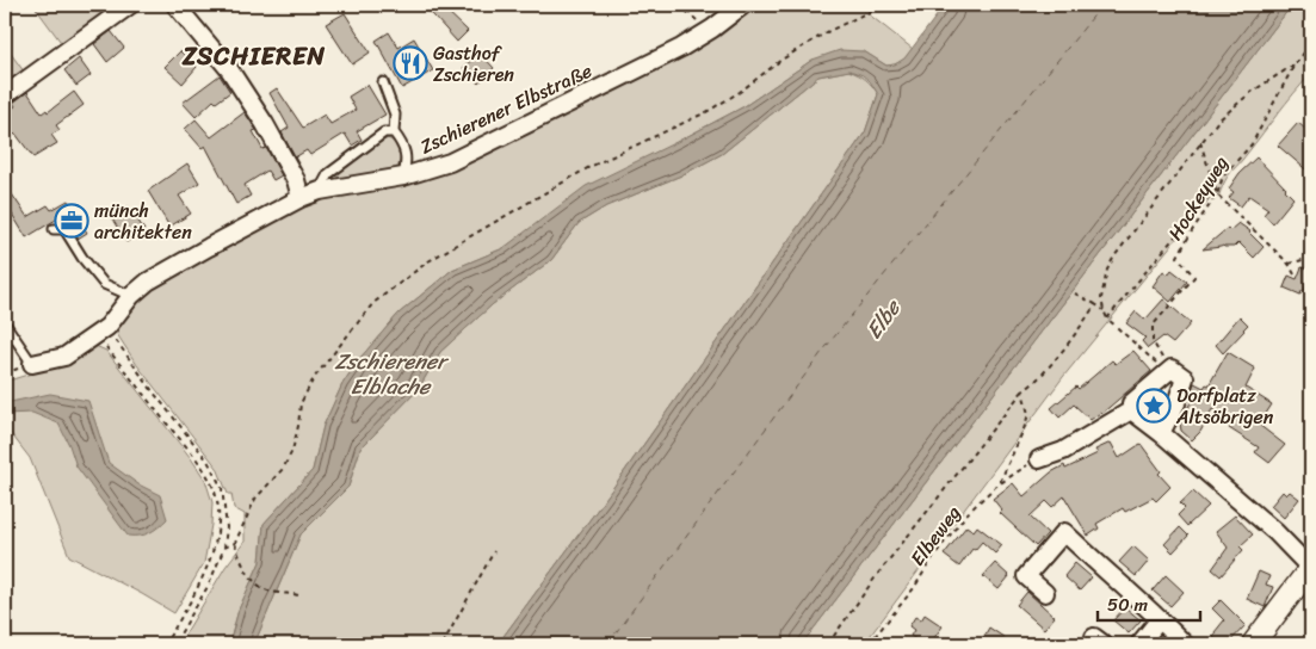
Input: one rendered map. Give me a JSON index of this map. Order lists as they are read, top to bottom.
{
  "streets": {
    "street": ["Zschierener Elbstraße"],
    "path": ["Hockeyweg", "Elbeweg"]
  },
  "districts": ["ZSCHIEREN"],
  "water": ["Elbe", "Zschierener Elblache"],
  "places": {
    "restaurant": ["Gasthof Zschieren"],
    "office": ["münch architekten"],
    "place": ["Dorfplatz Altsöbrigen"]
  },
  "scale_bar": "50 m"
}
